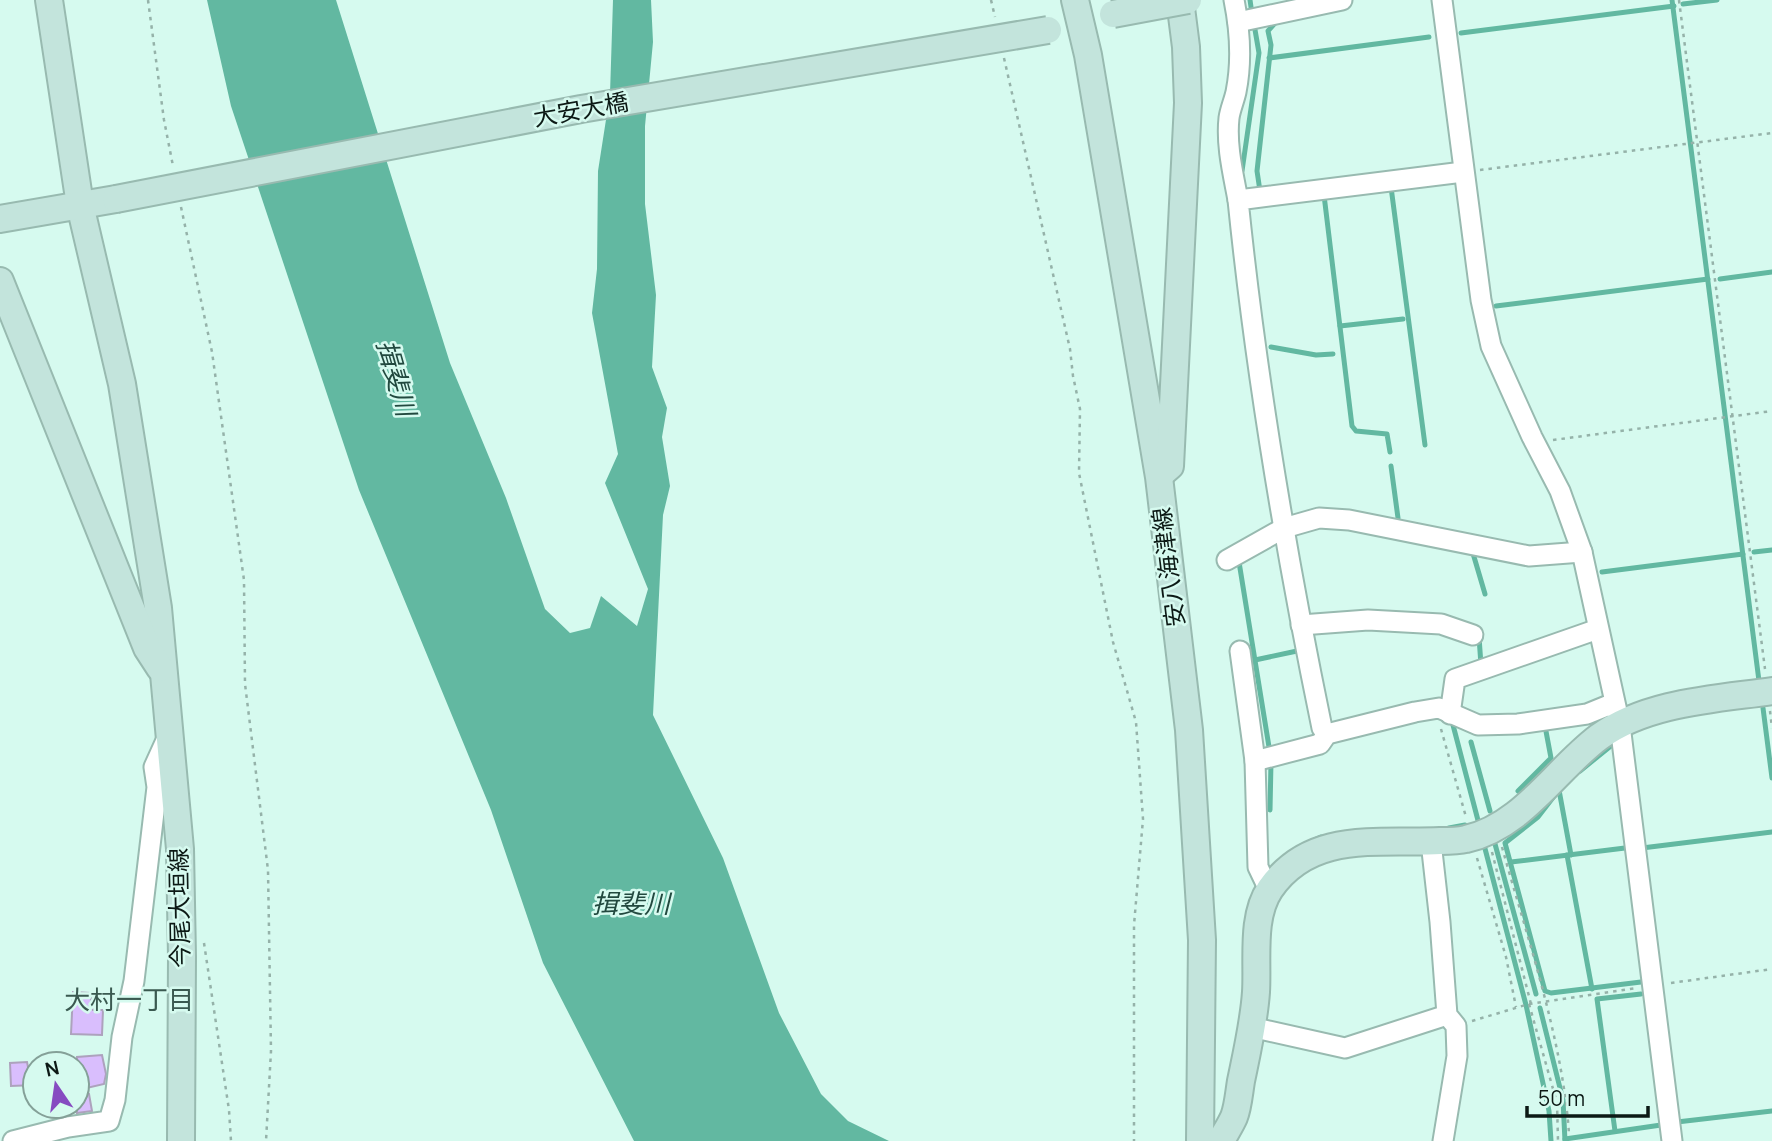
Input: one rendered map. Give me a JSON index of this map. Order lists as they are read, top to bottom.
{
  "streets": {
    "main road": ["大安大橋", "安八海津線", "今尾大垣線"]
  },
  "crossings": [
    ["大安大橋", "安八海津線"],
    ["大安大橋", "今尾大垣線"]
  ],
  "districts": ["大村一丁目"],
  "water": ["揖斐川"],
  "scale_bar": "50 m",
  "north": "top"
}
